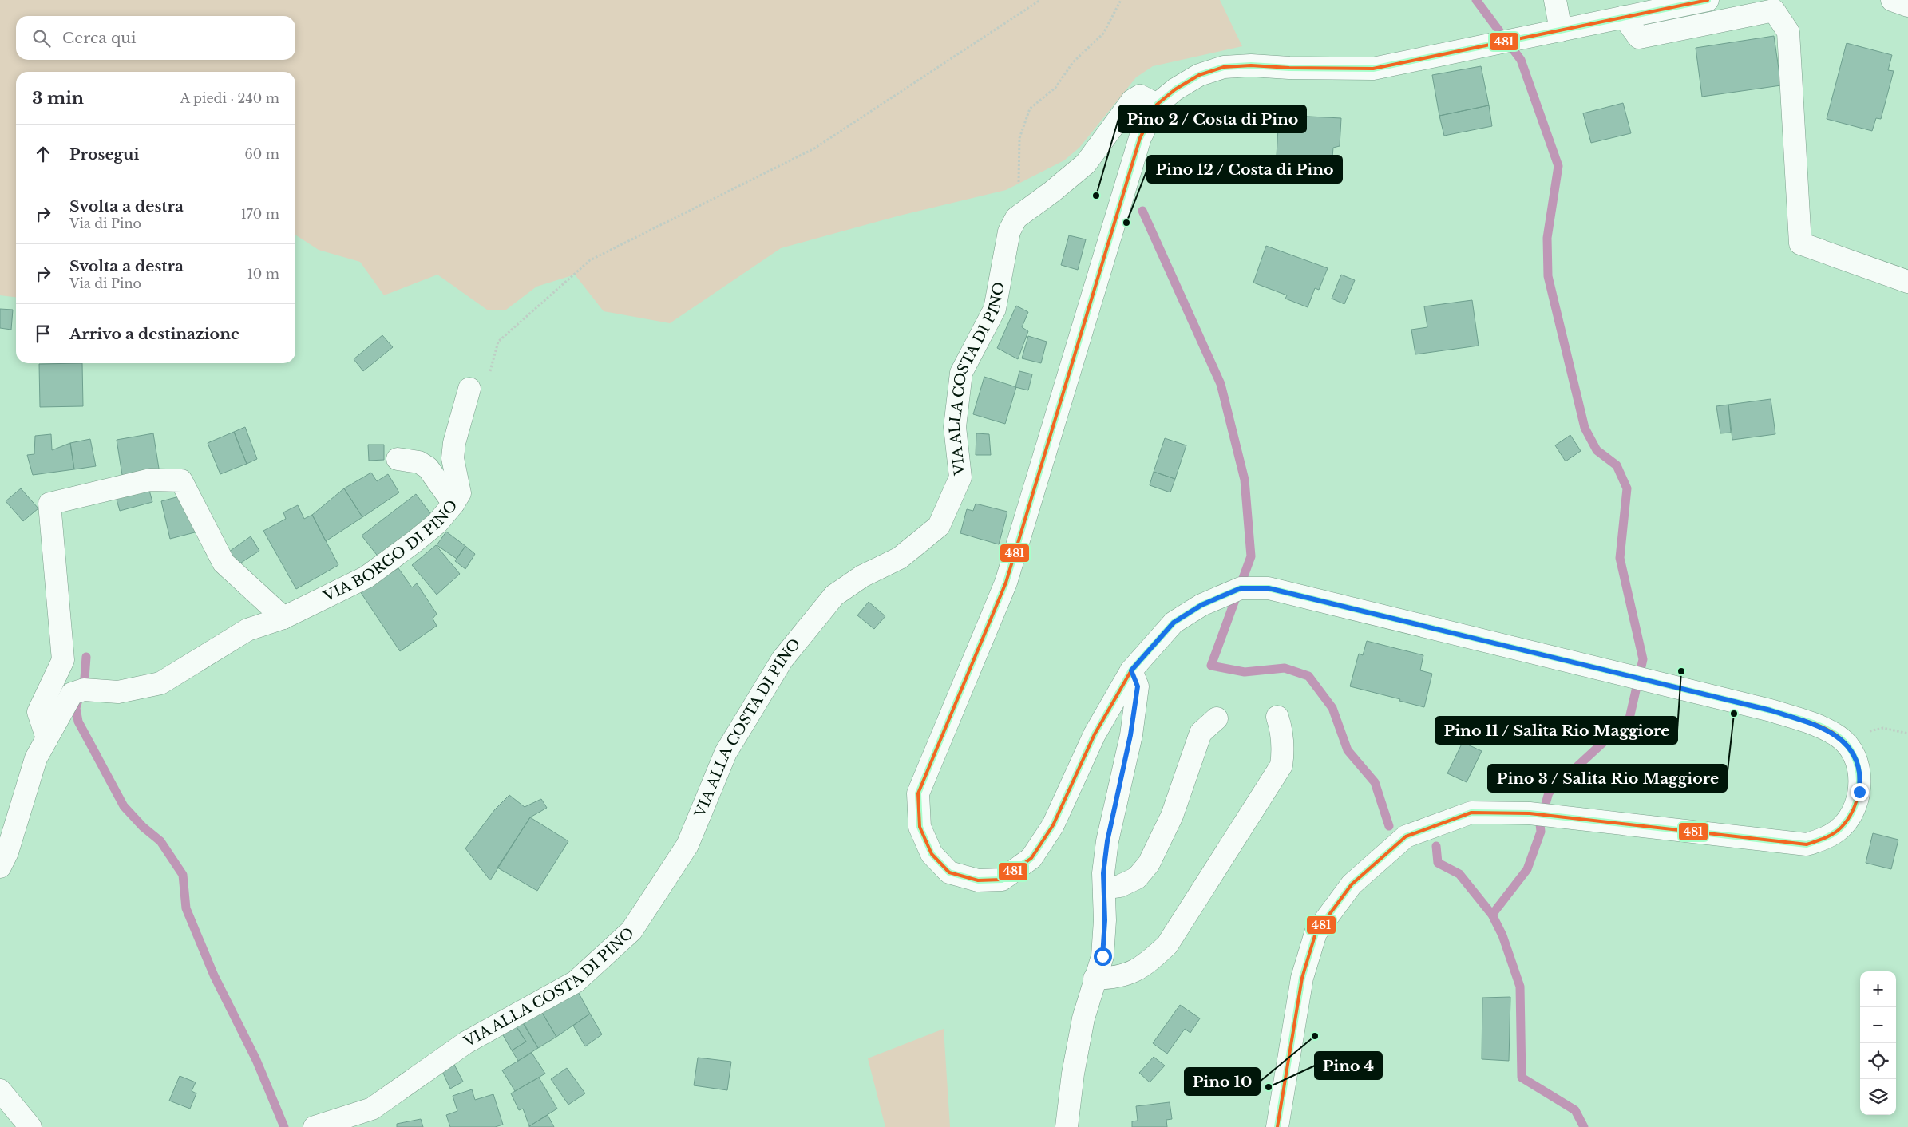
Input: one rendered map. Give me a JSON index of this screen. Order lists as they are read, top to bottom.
{
  "streets": {
    "street": ["VIA ALLA COSTA DI PINO", "VIA BORGO DI PINO"]
  },
  "places": [
    "Pino 2 / Costa di Pino",
    "Pino 12 / Costa di Pino",
    "Pino 11 / Salita Rio Maggiore",
    "Pino 3 / Salita Rio Maggiore",
    "Pino 10",
    "Pino 4"
  ],
  "lines": ["transit line 481"],
  "page": {
    "search": "Cerca qui",
    "heading": ["3 min", "A piedi · 240 m"],
    "list": [
      ["Prosegui", "60 m"],
      ["Svolta a destra", "Via di Pino", "170 m"],
      ["Svolta a destra", "Via di Pino", "10 m"],
      "Arrivo a destinazione"
    ],
    "map_buttons": ["+", "−"]
  }
}
